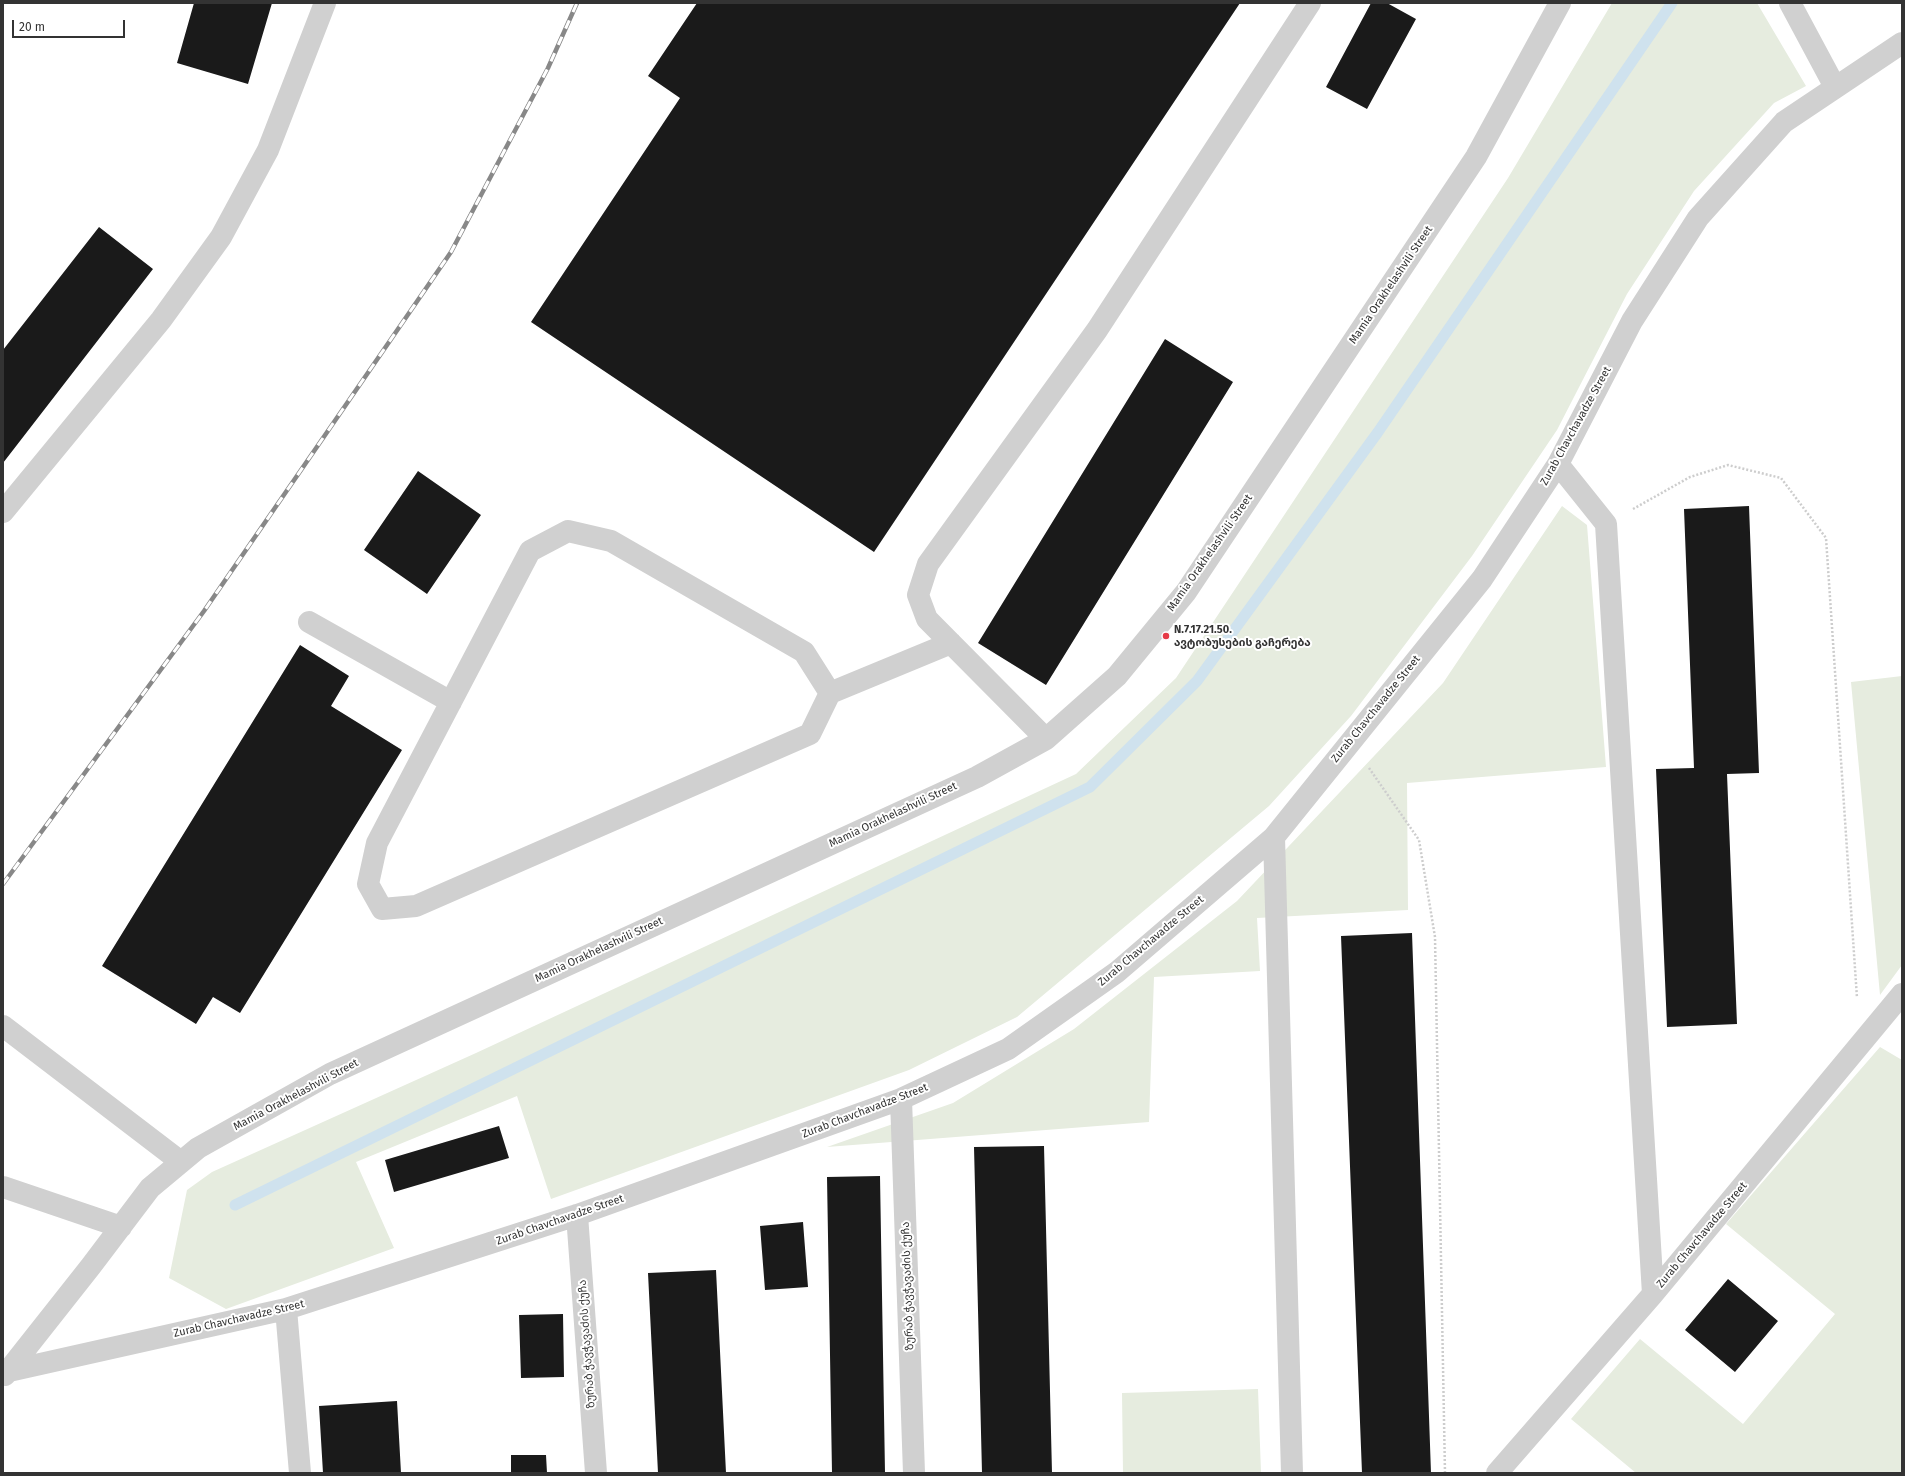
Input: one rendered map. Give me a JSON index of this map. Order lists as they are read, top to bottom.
{
  "streets": {
    "street": ["Mamia Orakhelashvili Street", "Zurab Chavchavadze Street", "ზურაბ ჭავჭავაძის ქუჩა"]
  },
  "crossings": [
    ["Mamia Orakhelashvili Street", "Zurab Chavchavadze Street"],
    ["Zurab Chavchavadze Street", "ზურაბ ჭავჭავაძის ქუჩა"]
  ],
  "places": ["N.7.17.21.50. ავტობუსების გაჩერება"],
  "scale_bar": "20 m"
}
